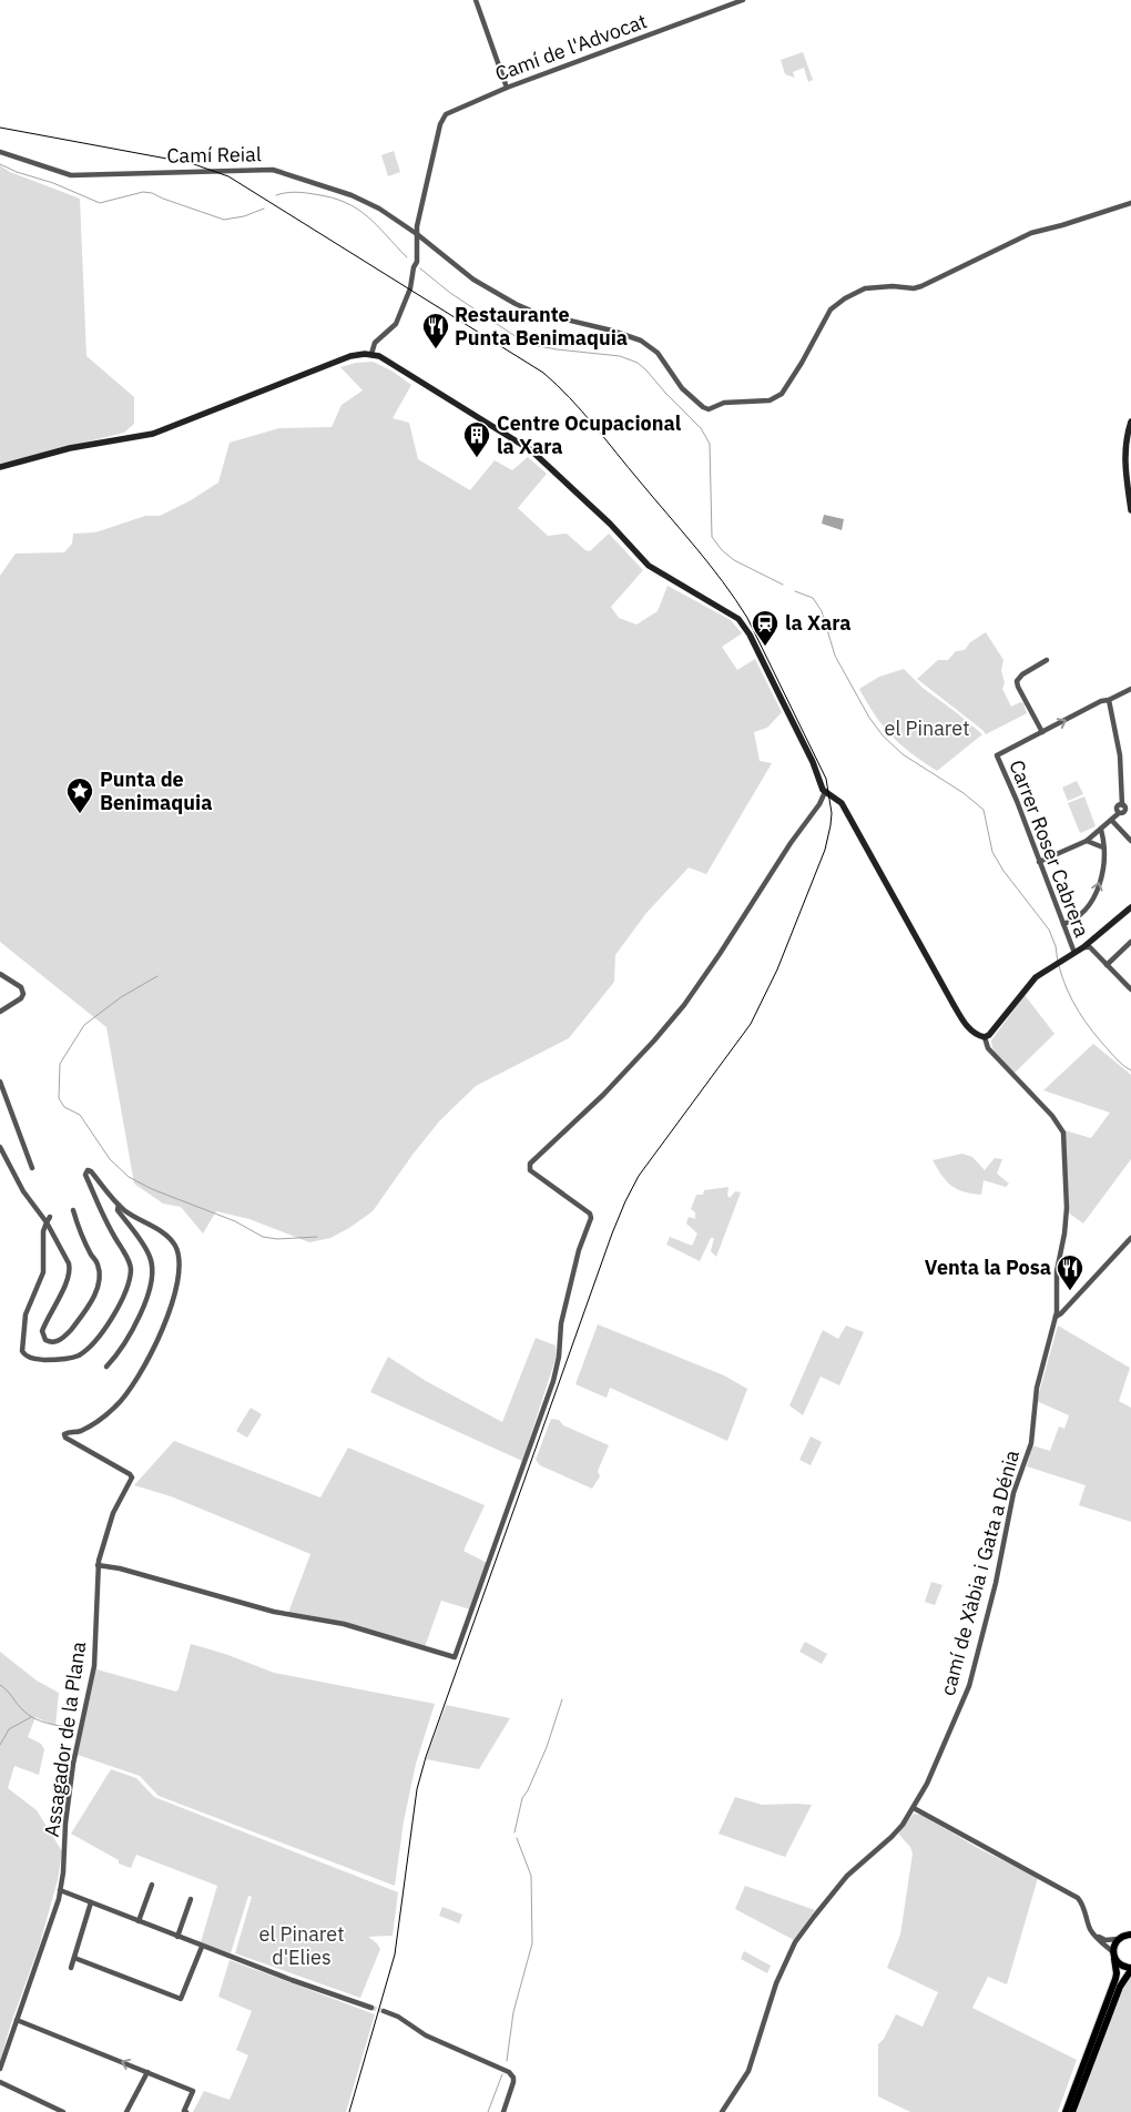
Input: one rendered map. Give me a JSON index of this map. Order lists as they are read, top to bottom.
{
  "streets": {
    "street": [
      "Camí de l'Advocat",
      "Camí Reial",
      "Carrer Roser Cabrera",
      "camí de Xàbia i Gata a Dénia",
      "Assagador de la Plana"
    ]
  },
  "crossings": [
    ["Camí de l'Advocat", "Camí Reial"]
  ],
  "parks": ["el Pinaret", "el Pinaret d'Elies"],
  "places": {
    "restaurant": ["Restaurante Punta Benimaquia", "Venta la Posa"],
    "building": ["Centre Ocupacional la Xara"],
    "station": ["la Xara"],
    "place": ["Punta de Benimaquia"]
  }
}
